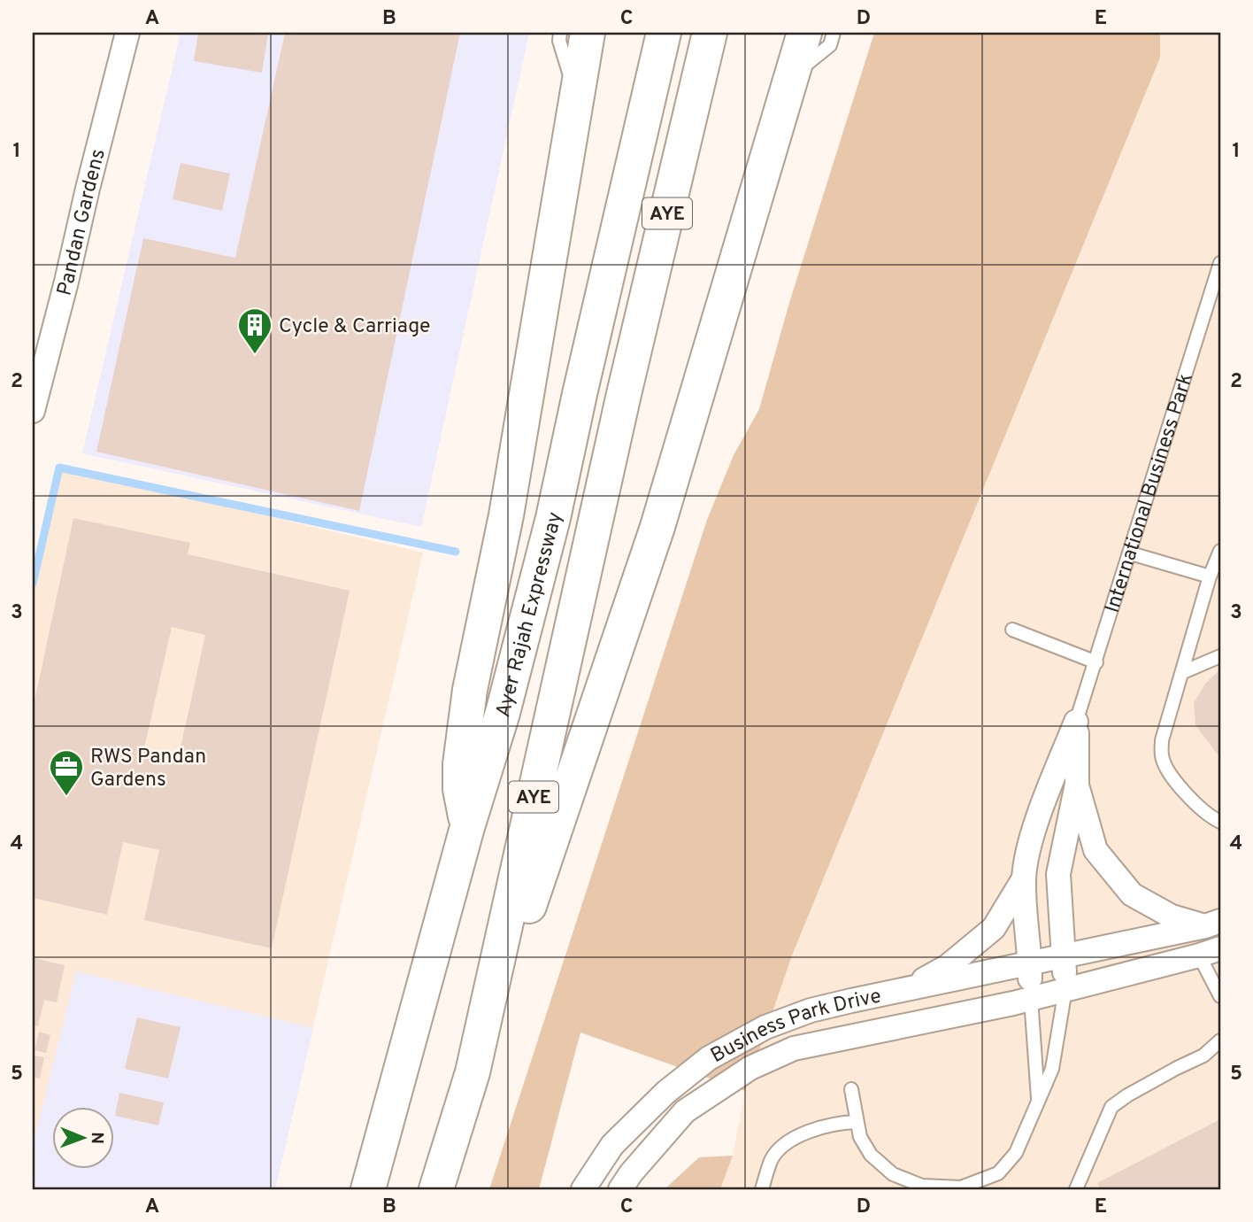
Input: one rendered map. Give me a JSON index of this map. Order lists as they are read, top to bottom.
{
  "streets": {
    "highway": ["AYE", "Ayer Rajah Expressway"],
    "street": ["Pandan Gardens", "International Business Park", "Business Park Drive"]
  },
  "crossings": [
    ["International Business Park", "Business Park Drive"]
  ],
  "places": {
    "building": ["Cycle & Carriage"],
    "office": ["RWS Pandan Gardens"]
  },
  "north": "right",
  "grid": {
    "columns": [
      "A",
      "B",
      "C",
      "D",
      "E"
    ],
    "rows": [
      "1",
      "2",
      "3",
      "4",
      "5"
    ]
  }
}
